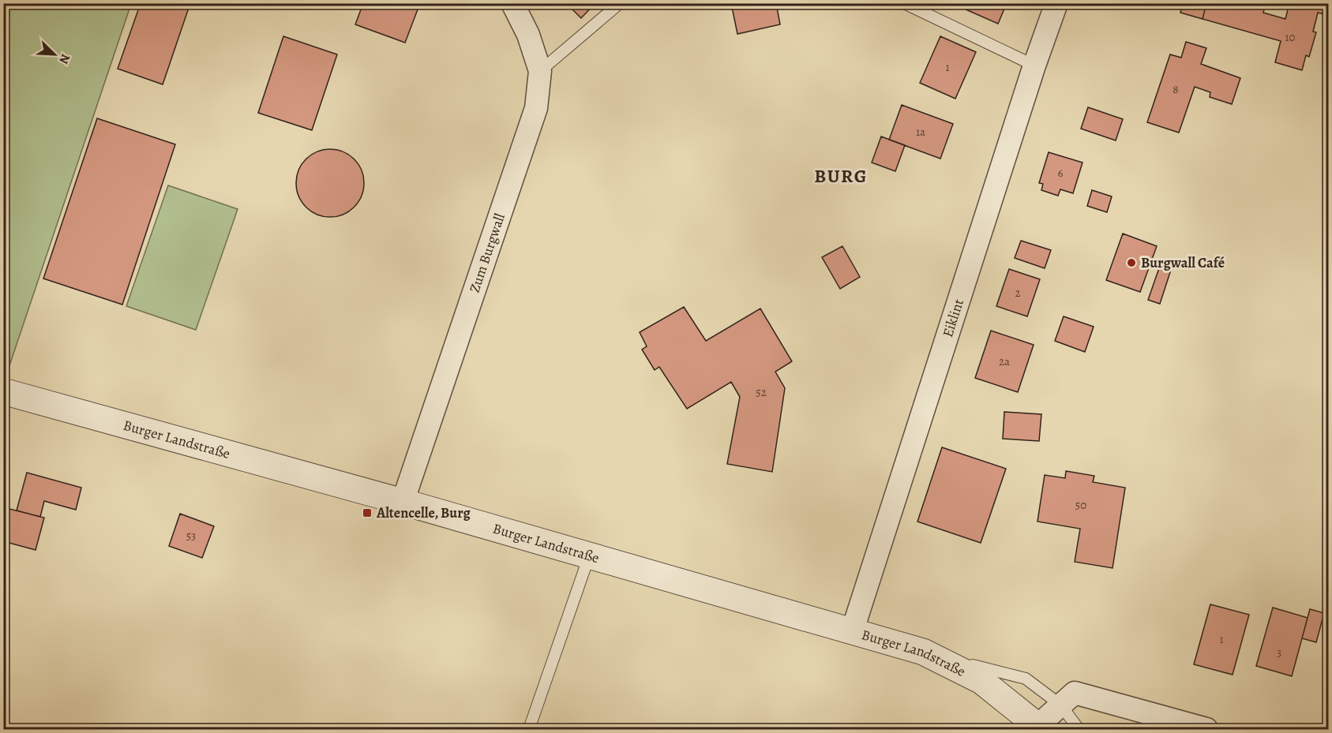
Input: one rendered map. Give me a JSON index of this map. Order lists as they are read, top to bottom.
{
  "streets": {
    "street": ["Zum Burgwall", "Eiklint", "Burger Landstraße"]
  },
  "crossings": [
    ["Zum Burgwall", "Burger Landstraße"],
    ["Eiklint", "Burger Landstraße"]
  ],
  "districts": ["BURG"],
  "places": {
    "other": ["Burgwall Café"],
    "transit": ["Altencelle, Burg"]
  },
  "house_numbers": [
    "10",
    "1",
    "8",
    "1a",
    "6",
    "2",
    "2a",
    "52",
    "50",
    "53",
    "1",
    "3"
  ],
  "north": "bottom right"
}
